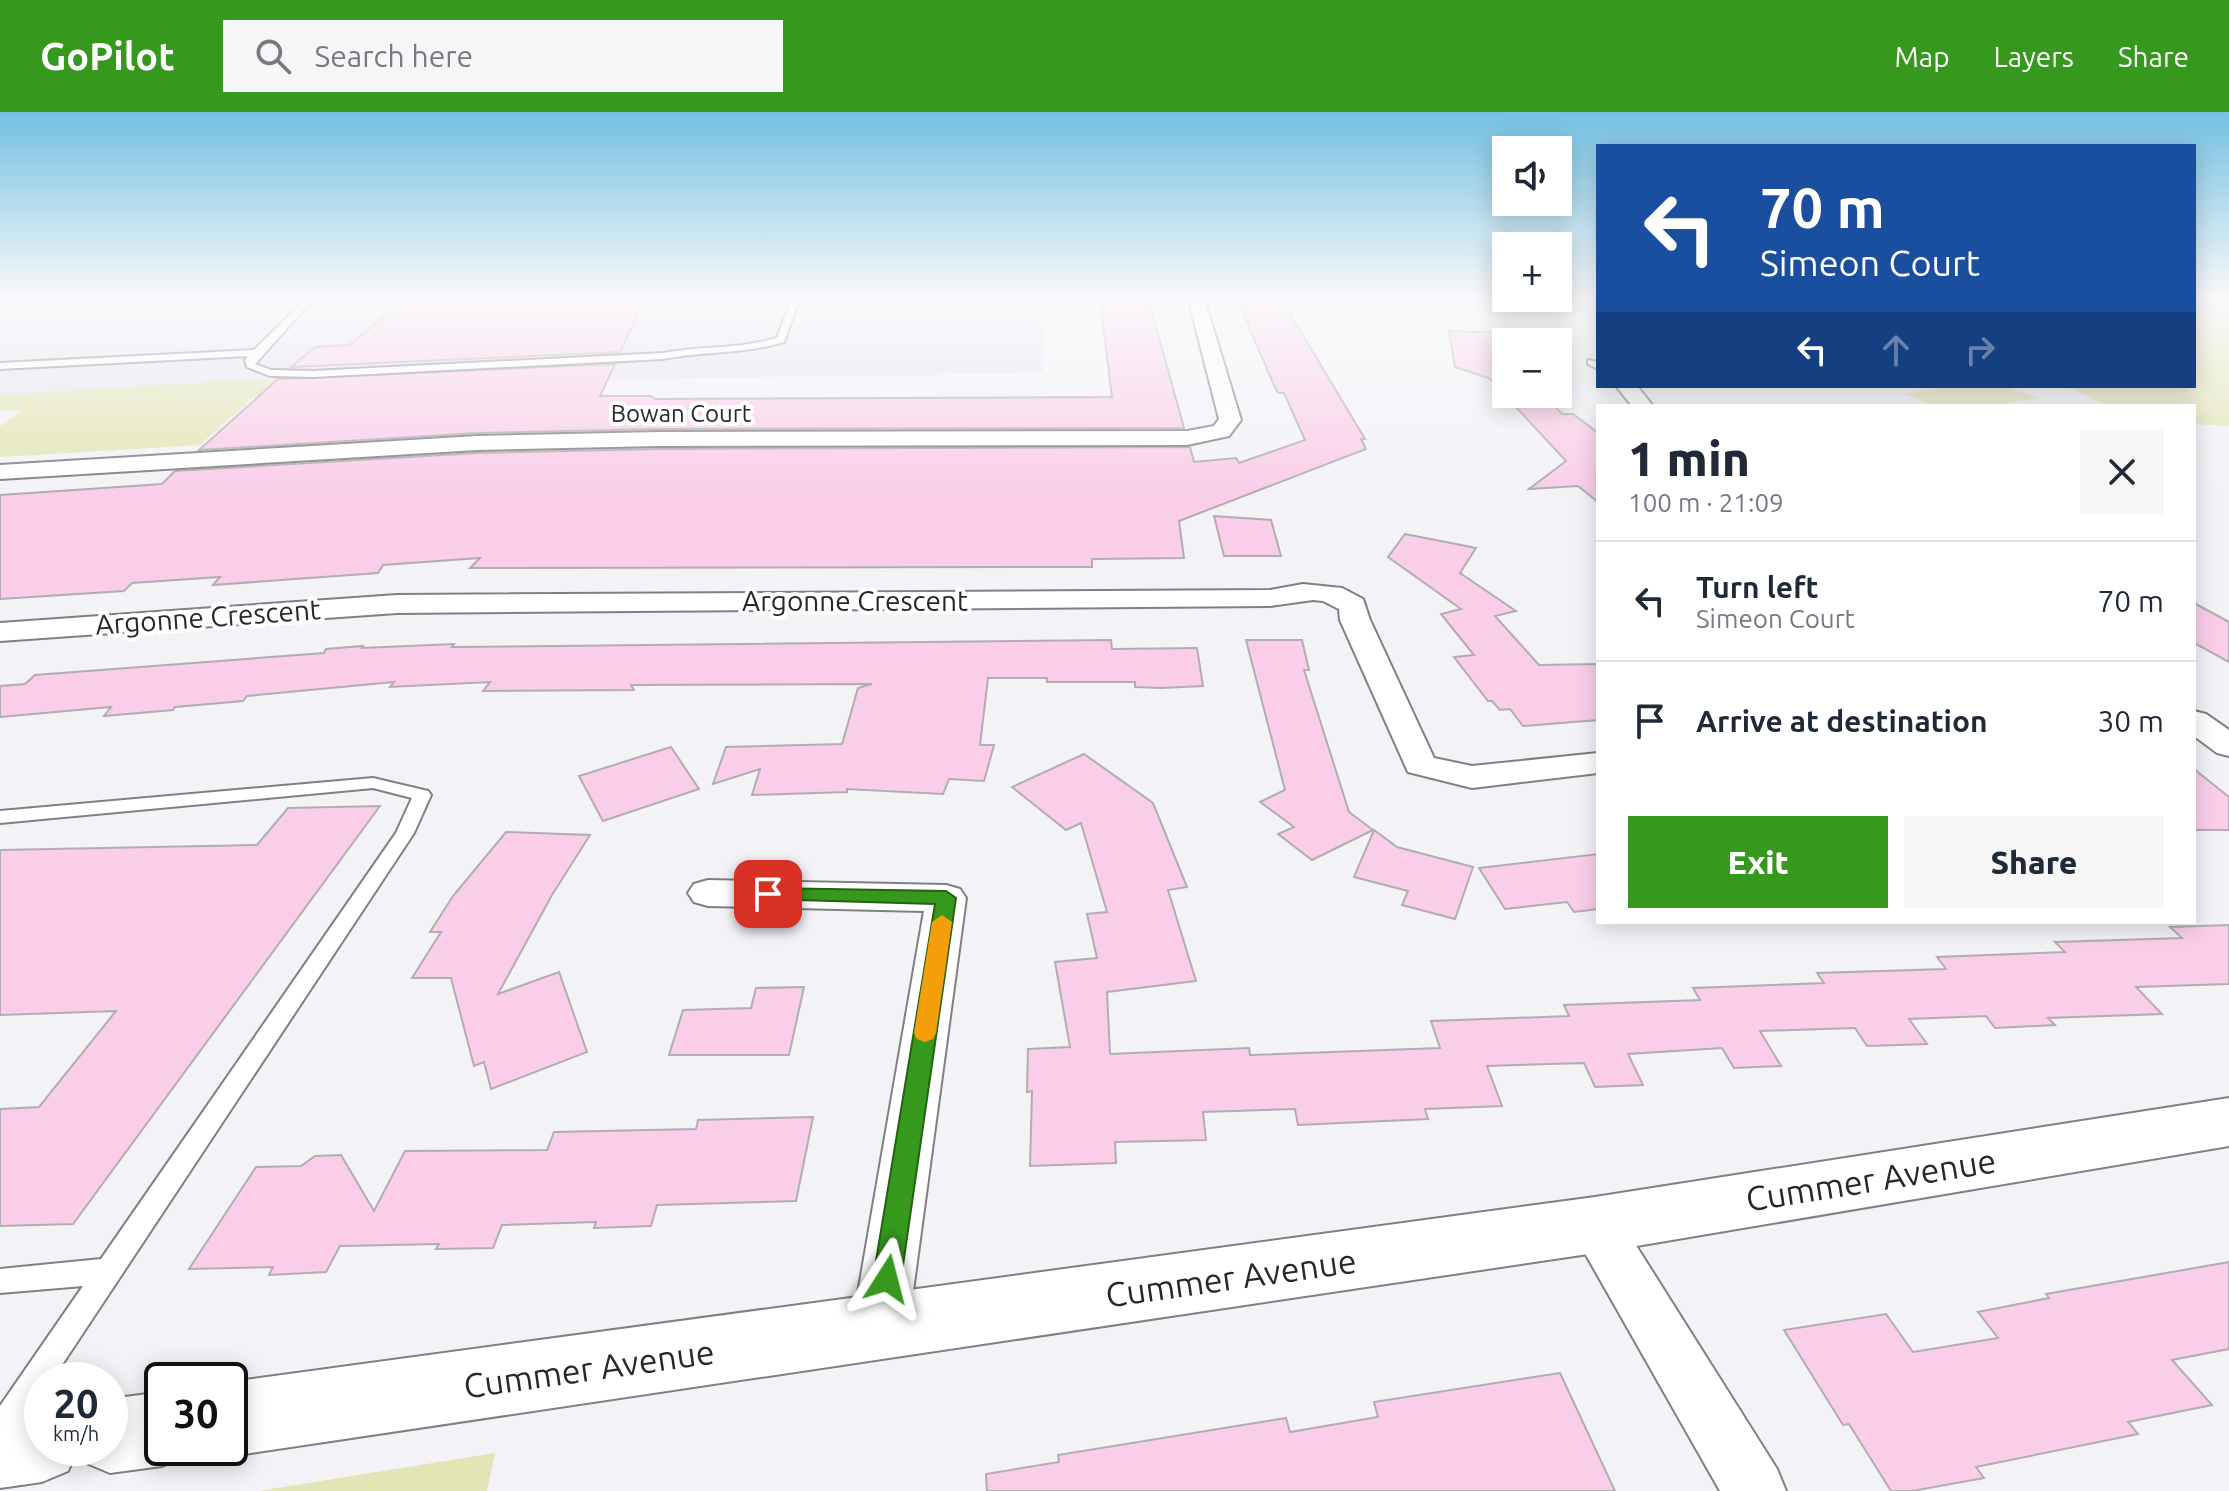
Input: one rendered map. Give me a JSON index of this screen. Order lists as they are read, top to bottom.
{
  "streets": {
    "street": ["Bowan Court", "Argonne Crescent", "Cummer Avenue"]
  },
  "page": {
    "header": "GoPilot",
    "search": "Search here",
    "nav": ["Map", "Layers", "Share"],
    "map_buttons": ["+", "−"],
    "turn": ["70 m", "Simeon Court"],
    "heading": ["1 min", "100 m · 21:09"],
    "list": [
      {
        "name": "Turn left",
        "note": "Simeon Court",
        "value": "70 m"
      },
      {
        "name": "Arrive at destination",
        "value": "30 m"
      }
    ],
    "buttons": ["Exit", "Share"],
    "speed": "20 km/h",
    "limit": "30"
  }
}
